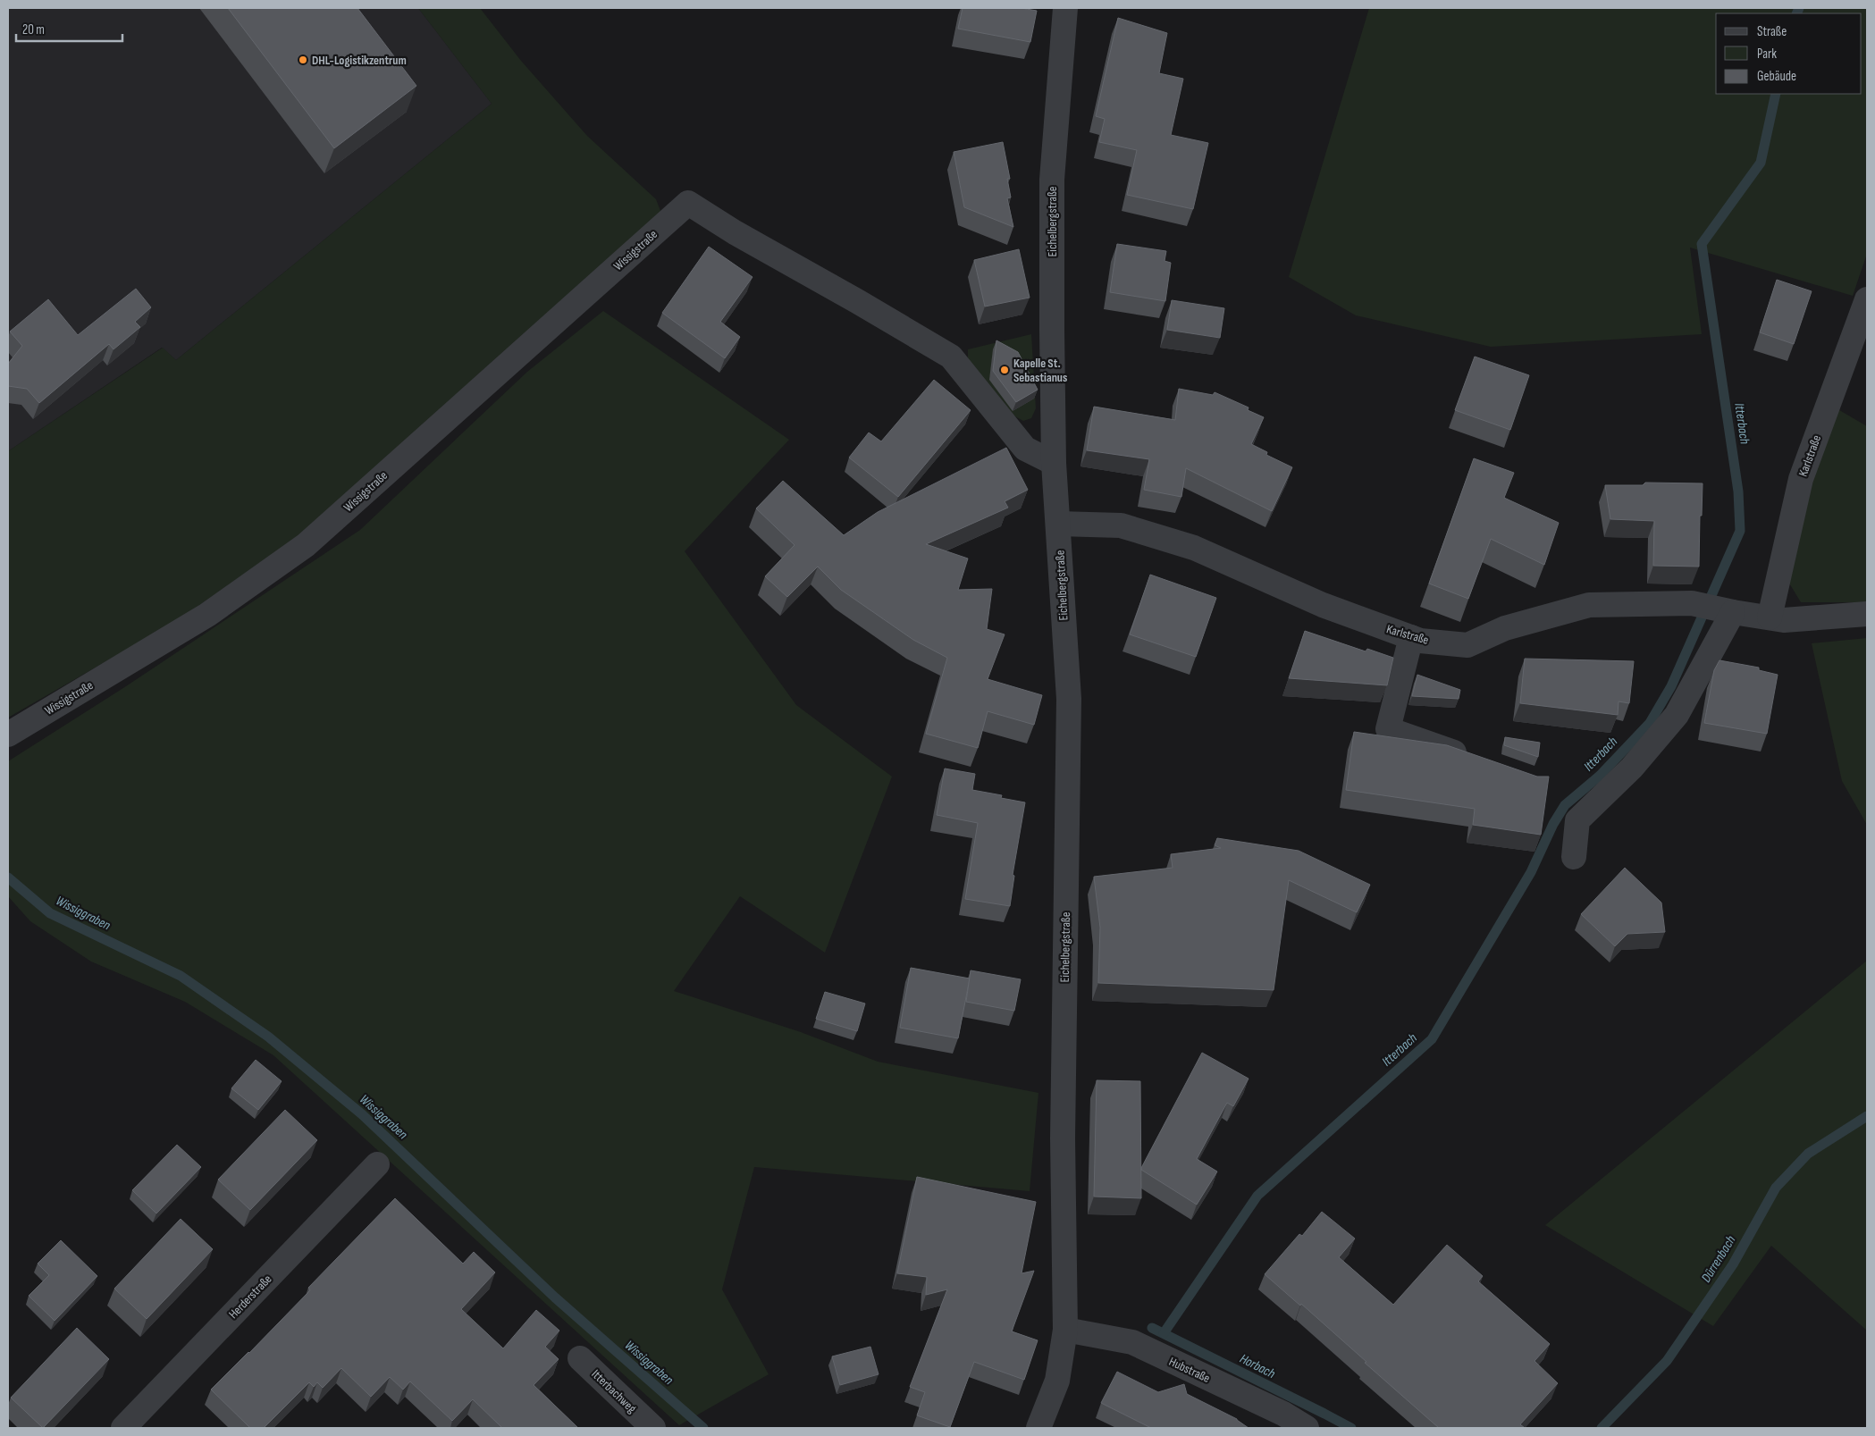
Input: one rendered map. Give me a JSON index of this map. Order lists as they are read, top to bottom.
{
  "streets": {
    "street": [
      "Eichelbergstraße",
      "Wissigstraße",
      "Karlstraße",
      "Herderstraße",
      "Hubstraße",
      "Itterbachweg"
    ]
  },
  "crossings": [
    ["Eichelbergstraße", "Wissigstraße"],
    ["Eichelbergstraße", "Karlstraße"],
    ["Eichelbergstraße", "Hubstraße"]
  ],
  "water": [
    "Itterbach",
    "Wissiggraben",
    "Dürrenbach",
    "Horbach"
  ],
  "places": ["DHL-Logistikzentrum", "Kapelle St. Sebastianus"],
  "legend": ["Straße", "Park", "Gebäude"],
  "scale_bar": "20 m"
}
